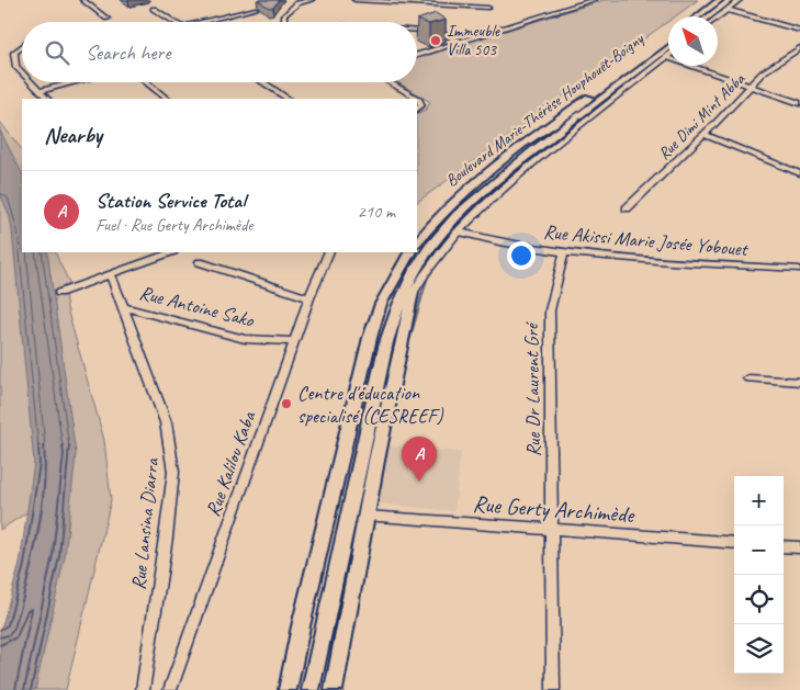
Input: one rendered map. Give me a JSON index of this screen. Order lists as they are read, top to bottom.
{
  "streets": {
    "main road": ["Boulevard Marie-Thérèse Houphouët-Boigny"],
    "street": [
      "Rue Dimi Mint Abba",
      "Rue Akissi Marie Josée Yobouet",
      "Rue Antoine Sako",
      "Rue Dr Laurent Gré",
      "Rue Kalilou Kaba",
      "Rue Gerty Archimède",
      "Rue Lansina Diarra"
    ]
  },
  "crossings": [
    ["Rue Akissi Marie Josée Yobouet", "Rue Dr Laurent Gré"],
    ["Rue Antoine Sako", "Rue Kalilou Kaba"],
    ["Rue Antoine Sako", "Rue Lansina Diarra"],
    ["Rue Dr Laurent Gré", "Rue Gerty Archimède"]
  ],
  "places": ["Immeuble Villa 503", "Centre d'éducation specialisé (CESREEF)"],
  "north": "top left",
  "page": {
    "search": "Search here",
    "heading": "Nearby",
    "list": [
      {
        "mark": "A",
        "name": "Station Service Total",
        "note": "Fuel · Rue Gerty Archimède",
        "value": "210 m"
      }
    ],
    "pins": "A",
    "map_buttons": ["+", "−"]
  }
}
